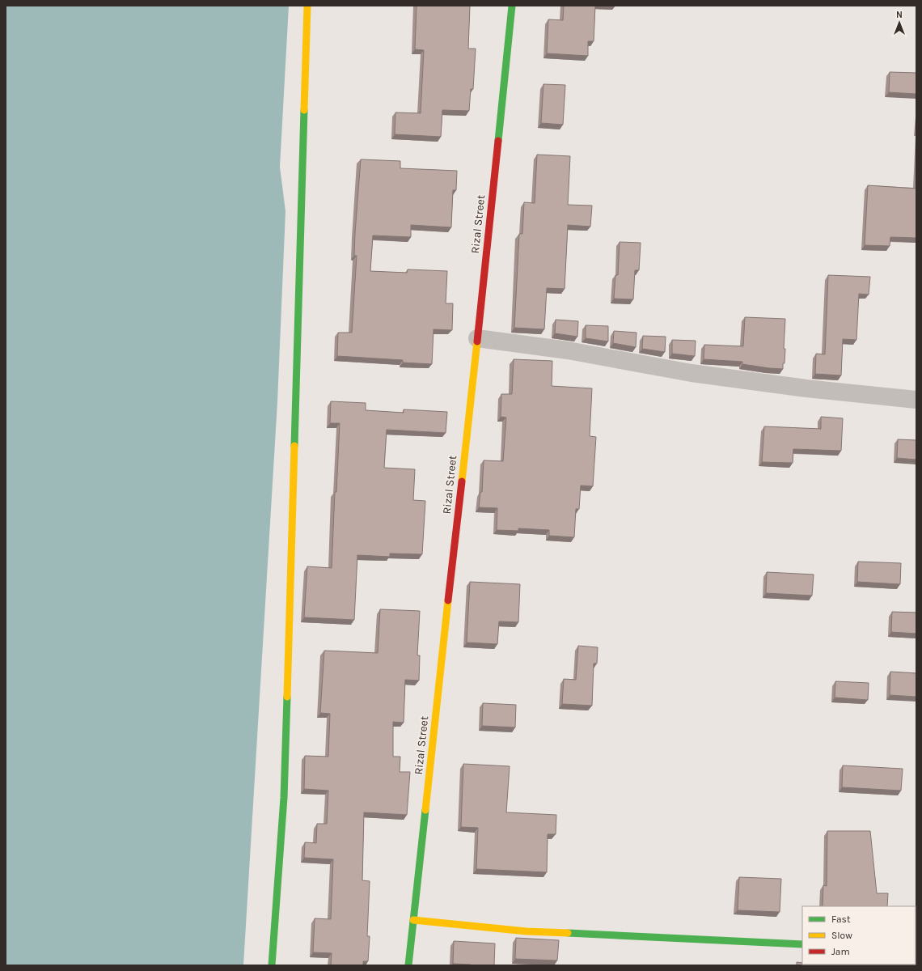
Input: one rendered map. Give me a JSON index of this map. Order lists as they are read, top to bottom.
{
  "streets": {
    "street": ["Rizal Street"]
  },
  "legend": ["Fast", "Slow", "Jam"],
  "north": "top"
}
